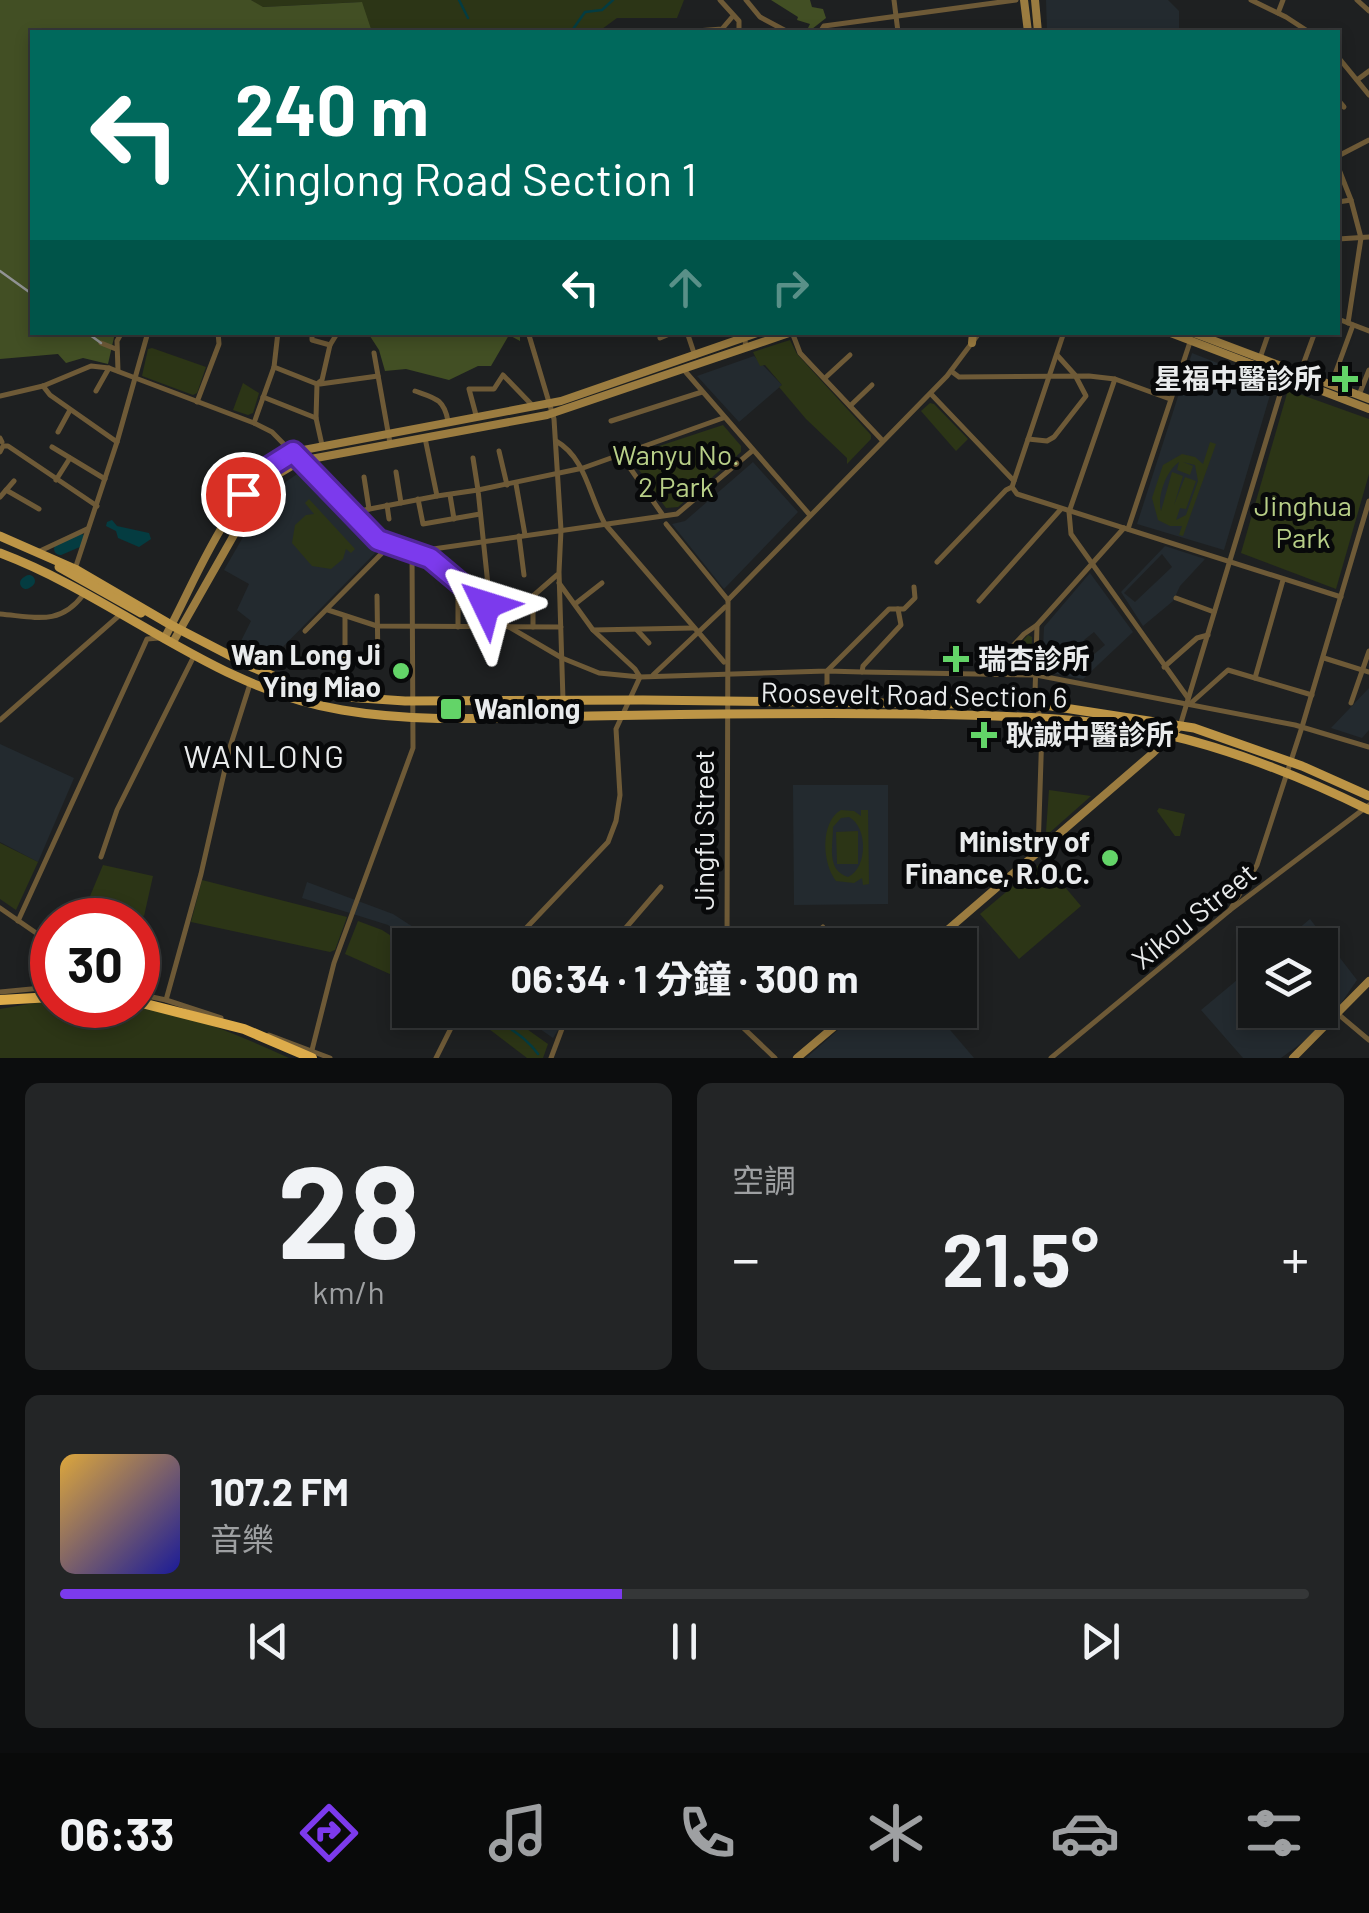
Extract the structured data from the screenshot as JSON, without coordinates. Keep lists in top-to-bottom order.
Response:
{
  "streets": {
    "main road": ["Roosevelt Road Section 6"],
    "street": ["Jingfu Street", "Xikou Street"]
  },
  "crossings": [
    ["Roosevelt Road Section 6", "Jingfu Street"],
    ["Roosevelt Road Section 6", "Xikou Street"]
  ],
  "districts": ["WANLONG"],
  "parks": ["Wanyu No. 2 Park", "Jinghua Park"],
  "places": {
    "health": ["星福中醫診所", "瑞杏診所", "耿誠中醫診所"],
    "other": ["Wan Long Ji Ying Miao", "Ministry of Finance, R.O.C."],
    "transit": ["Wanlong"]
  },
  "page": {
    "turn": ["240 m", "Xinglong Road Section 1"],
    "limit": "30",
    "trip": "06:34 · 1 分鐘 · 300 m",
    "tile": [
      ["28", "km/h"],
      "空調"
    ],
    "heat": ["−", "21.5°", "+"],
    "song": ["107.2 FM", "音樂"],
    "tabs": "06:33"
  }
}
